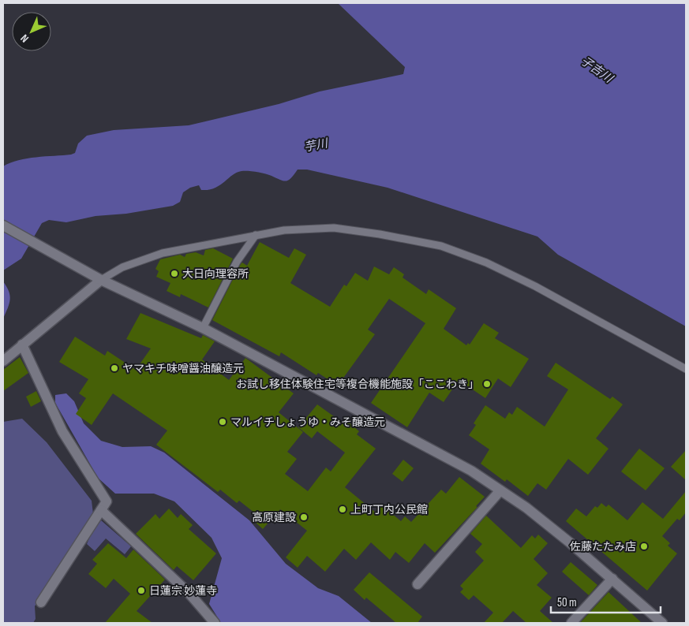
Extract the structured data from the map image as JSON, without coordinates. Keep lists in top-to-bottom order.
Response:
{
  "water": ["子吉川", "芋川"],
  "places": [
    "大日向理容所",
    "ヤマキチ味噌醤油醸造元",
    "お試し移住体験住宅等複合機能施設「ここわき」",
    "マルイチしょうゆ・みそ醸造元",
    "上町丁内公民館",
    "高原建設",
    "佐藤たたみ店",
    "日蓮宗 妙蓮寺"
  ],
  "scale_bar": "50 m",
  "north": "bottom left"
}
